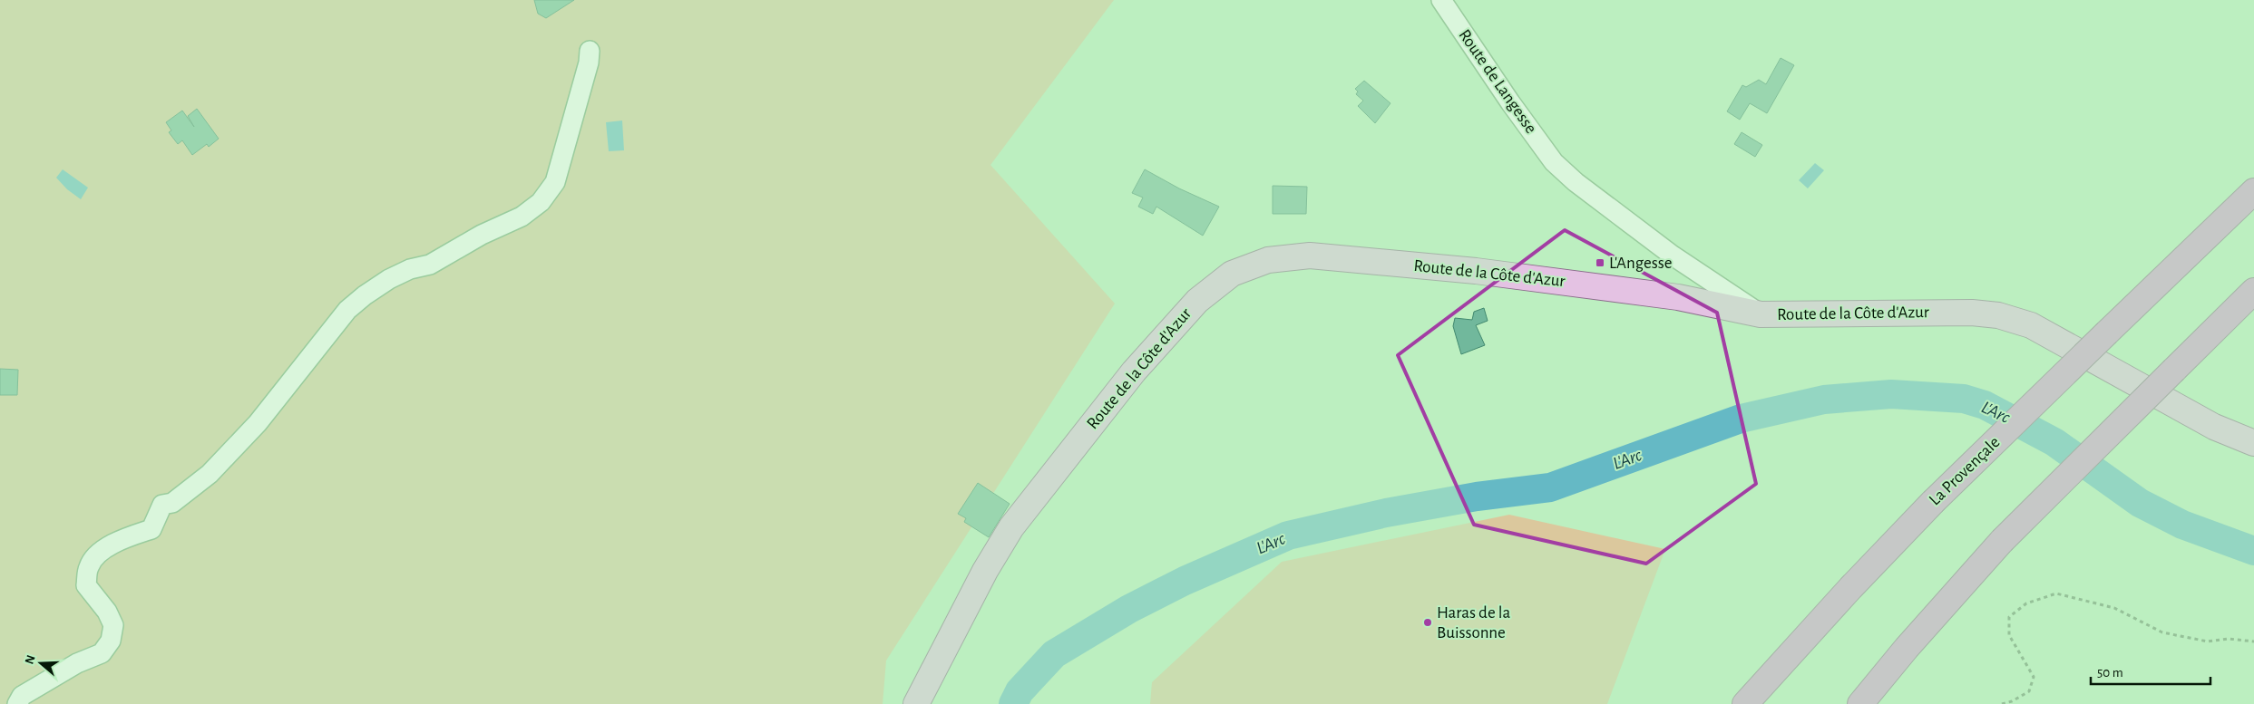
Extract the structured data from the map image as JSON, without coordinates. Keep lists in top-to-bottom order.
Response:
{
  "streets": {
    "highway": ["La Provençale"],
    "main road": ["Route de la Côte d'Azur"],
    "street": ["Route de Langesse"]
  },
  "crossings": [
    ["Route de Langesse", "Route de la Côte d'Azur"]
  ],
  "water": ["L'Arc"],
  "places": {
    "transit": ["L'Angesse"],
    "other": ["Haras de la Buissonne"]
  },
  "scale_bar": "50 m",
  "north": "left"
}
